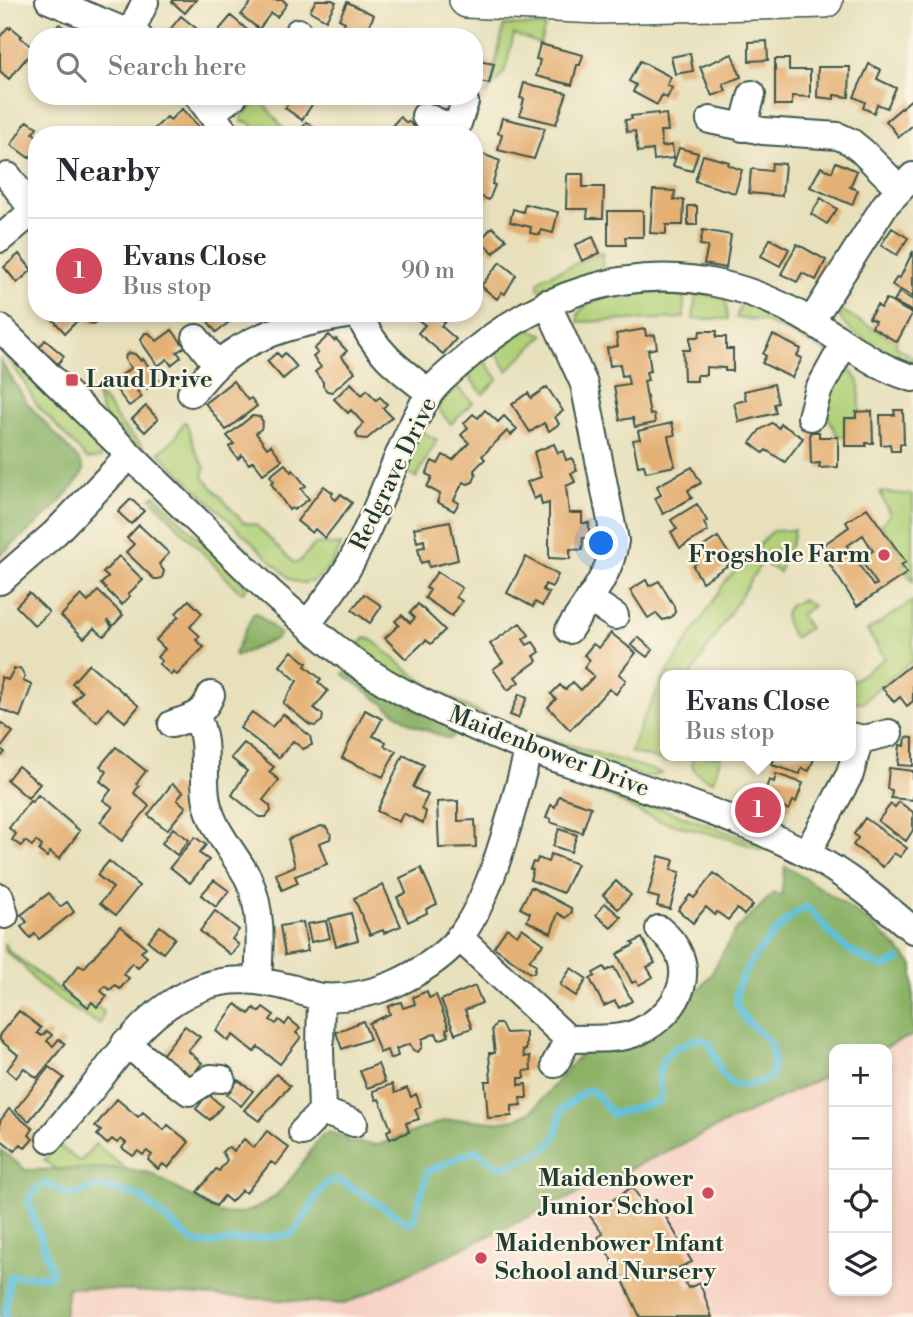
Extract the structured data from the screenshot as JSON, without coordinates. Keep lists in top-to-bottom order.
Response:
{
  "streets": {
    "street": ["Redgrave Drive", "Maidenbower Drive"]
  },
  "crossings": [
    ["Redgrave Drive", "Maidenbower Drive"]
  ],
  "places": {
    "transit": ["Laud Drive"],
    "other": ["Frogshole Farm", "Maidenbower Junior School", "Maidenbower Infant School and Nursery"]
  },
  "page": {
    "search": "Search here",
    "heading": "Nearby",
    "list": [
      {
        "mark": "1",
        "name": "Evans Close",
        "note": "Bus stop",
        "value": "90 m"
      }
    ],
    "popup": ["Evans Close", "Bus stop"],
    "pins": "1",
    "map_buttons": ["+", "−"]
  }
}
